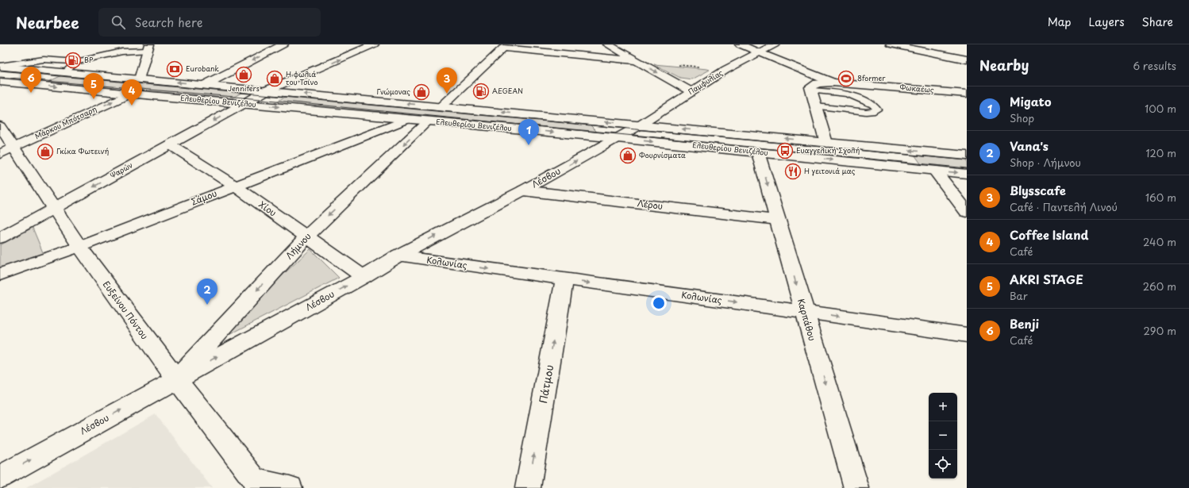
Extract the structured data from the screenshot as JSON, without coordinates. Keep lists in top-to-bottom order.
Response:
{
  "streets": {
    "street": [
      "Παμφυλίας",
      "Φωκαέως",
      "Ελευθερίου Βενιζέλου",
      "Μάρκου Μπότσαρη",
      "Ψαρών",
      "Λέσβου",
      "Σάμου",
      "Λέρου",
      "Χίου",
      "Λήμνου",
      "Κολωνίας",
      "Ευξείνου Πόντου",
      "Καρπάθου",
      "Πάτμου"
    ]
  },
  "crossings": [
    ["Παμφυλίας", "Ελευθερίου Βενιζέλου"],
    ["Παμφυλίας", "Λέσβου"],
    ["Ελευθερίου Βενιζέλου", "Μάρκου Μπότσαρη"],
    ["Ελευθερίου Βενιζέλου", "Ψαρών"],
    ["Ελευθερίου Βενιζέλου", "Λέσβου"],
    ["Ελευθερίου Βενιζέλου", "Σάμου"],
    ["Ελευθερίου Βενιζέλου", "Λήμνου"],
    ["Ελευθερίου Βενιζέλου", "Καρπάθου"],
    ["Μάρκου Μπότσαρη", "Ευξείνου Πόντου"],
    ["Ψαρών", "Χίου"],
    ["Ψαρών", "Ευξείνου Πόντου"],
    ["Λέσβου", "Λέρου"],
    ["Λέσβου", "Χίου"],
    ["Λέσβου", "Λήμνου"],
    ["Λέσβου", "Κολωνίας"],
    ["Λέσβου", "Ευξείνου Πόντου"],
    ["Σάμου", "Χίου"],
    ["Σάμου", "Ευξείνου Πόντου"],
    ["Λέρου", "Καρπάθου"],
    ["Χίου", "Λήμνου"],
    ["Λήμνου", "Ευξείνου Πόντου"],
    ["Κολωνίας", "Καρπάθου"],
    ["Κολωνίας", "Πάτμου"]
  ],
  "one_way": [
    "Μάρκου Μπότσαρη",
    "Λέσβου",
    "Λήμνου",
    "Κολωνίας",
    "Καρπάθου",
    "Πάτμου"
  ],
  "places": {
    "fuel station": ["BP", "AEGEAN"],
    "bank": ["Eurobank"],
    "shop": [
      "Jennifers",
      "Η φωλιά του Τσίνο",
      "Γνώμονας",
      "Γκίκα Φωτεινή",
      "Φουρνίσματα"
    ],
    "sports": ["8former"],
    "bus stop": ["Ευαγγελική Σχολή"],
    "restaurant": ["Η γειτονιά μας"]
  },
  "page": {
    "header": "Nearbee",
    "search": "Search here",
    "nav": ["Map", "Layers", "Share"],
    "heading": ["Nearby", "6 results"],
    "pins": [
      "6",
      "3",
      "5",
      "4",
      "1",
      "2"
    ],
    "list": [
      {
        "mark": "1",
        "name": "Migato",
        "note": "Shop",
        "value": "100 m"
      },
      {
        "mark": "2",
        "name": "Vana's",
        "note": "Shop · Λήμνου",
        "value": "120 m"
      },
      {
        "mark": "3",
        "name": "Blysscafe",
        "note": "Café · Παντελή Λινού",
        "value": "160 m"
      },
      {
        "mark": "4",
        "name": "Coffee Island",
        "note": "Café",
        "value": "240 m"
      },
      {
        "mark": "5",
        "name": "AKRI STAGE",
        "note": "Bar",
        "value": "260 m"
      },
      {
        "mark": "6",
        "name": "Benji",
        "note": "Café",
        "value": "290 m"
      }
    ],
    "map_buttons": ["+", "−"]
  }
}
